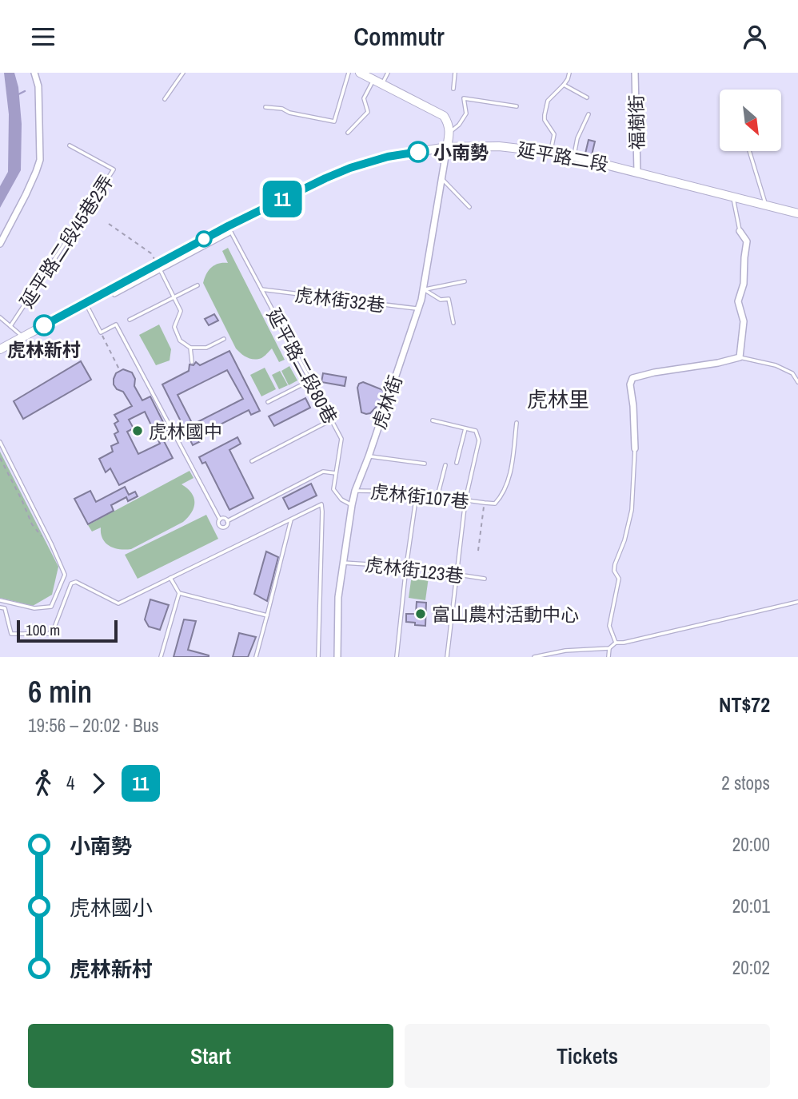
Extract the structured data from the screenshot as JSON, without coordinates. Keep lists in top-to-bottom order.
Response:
{
  "streets": {
    "street": ["福樹街", "延平路二段", "虎林街"],
    "lane": [
      "延平路二段45巷2弄",
      "虎林街32巷",
      "延平路二段80巷",
      "虎林街107巷",
      "虎林街123巷"
    ]
  },
  "crossings": [
    ["福樹街", "延平路二段"],
    ["延平路二段", "延平路二段80巷"],
    ["延平路二段", "虎林街"],
    ["虎林街32巷", "延平路二段80巷"],
    ["虎林街32巷", "虎林街"],
    ["延平路二段80巷", "虎林街"],
    ["虎林街", "虎林街107巷"],
    ["虎林街", "虎林街123巷"]
  ],
  "districts": ["虎林里"],
  "places": [
    "小南勢",
    "虎林新村",
    "虎林國中",
    "富山農村活動中心"
  ],
  "lines": ["bus line 11"],
  "scale_bar": "100 m",
  "north": "bottom right",
  "page": {
    "header": "Commutr",
    "on_map": "11",
    "scale": "100 m",
    "heading": ["6 min", "19:56 – 20:02 · Bus", "NT$72"],
    "legs": ["4", "11", "2 stops"],
    "list": [
      {
        "name": "小南勢",
        "value": "20:00"
      },
      {
        "name": "虎林國小",
        "value": "20:01"
      },
      {
        "name": "虎林新村",
        "value": "20:02"
      }
    ],
    "buttons": ["Start", "Tickets"]
  }
}
